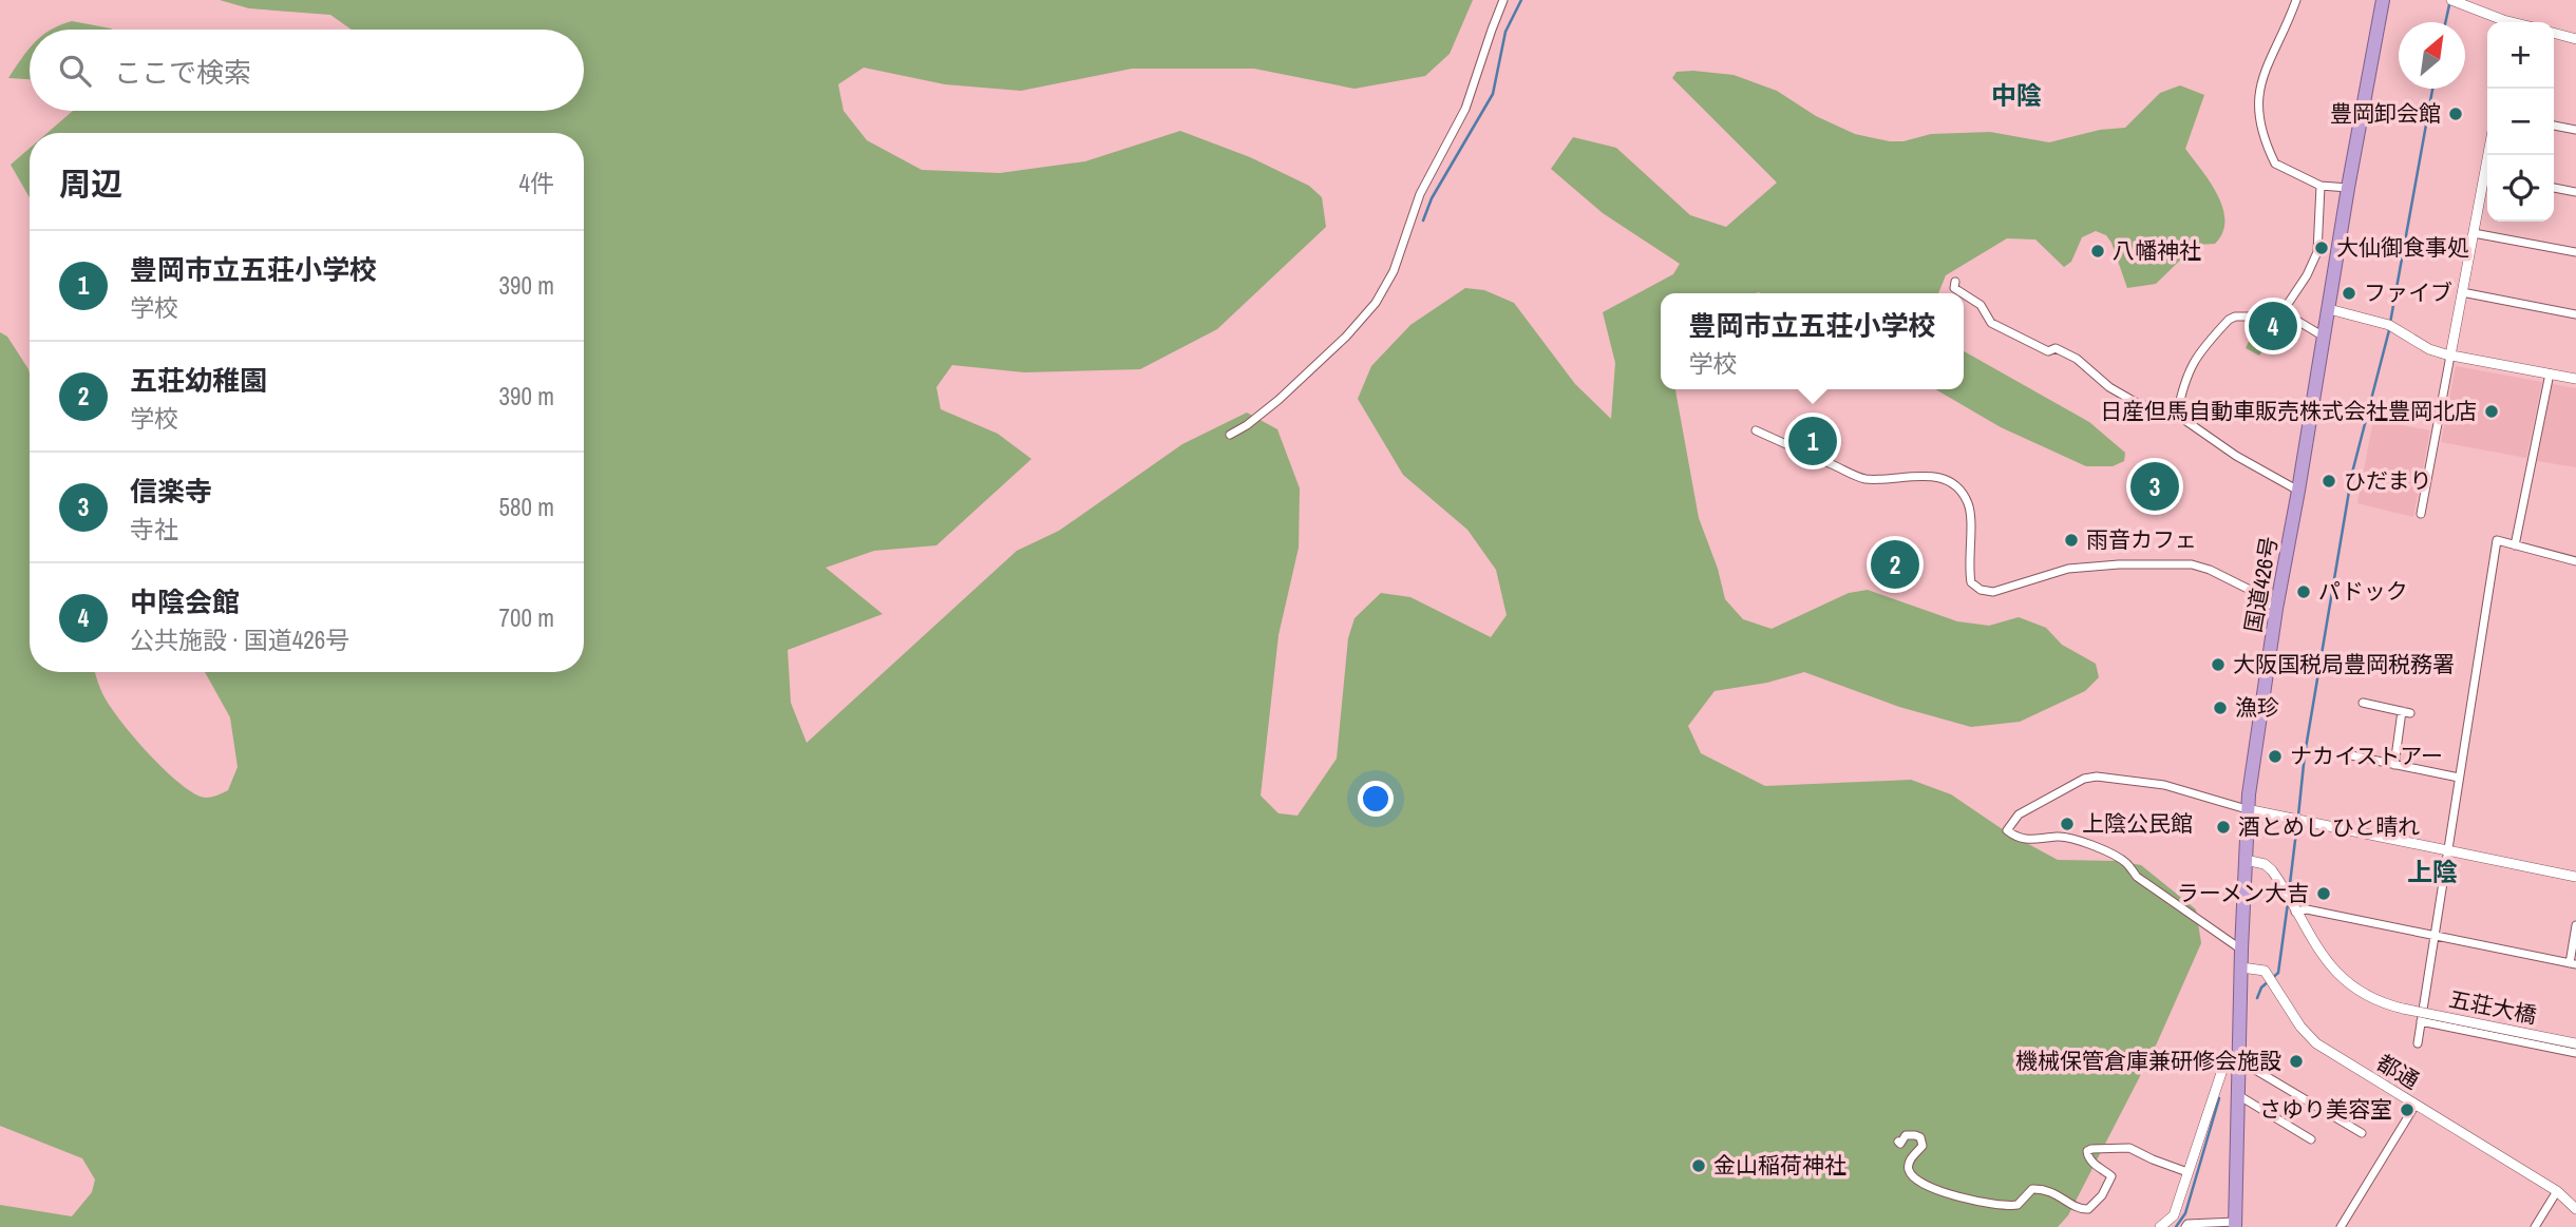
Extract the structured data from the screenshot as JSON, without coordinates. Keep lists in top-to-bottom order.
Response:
{
  "streets": {
    "highway": ["国道426号"],
    "street": ["五荘大橋", "都通"]
  },
  "crossings": [
    ["国道426号", "五荘大橋"],
    ["国道426号", "都通"]
  ],
  "districts": ["中陰", "上陰"],
  "places": [
    "豊岡卸会館",
    "大仙御食事処",
    "八幡神社",
    "ファイブ",
    "日産但馬自動車販売株式会社豊岡北店",
    "ひだまり",
    "雨音カフェ",
    "パドック",
    "大阪国税局豊岡税務署",
    "漁珍",
    "ナカイストアー",
    "上陰公民館",
    "酒とめし ひと晴れ",
    "ラーメン大吉",
    "機械保管倉庫兼研修会施設",
    "さゆり美容室",
    "金山稲荷神社"
  ],
  "north": "top right",
  "page": {
    "map_buttons": ["+", "−"],
    "search": "ここで検索",
    "heading": ["周辺", "4件"],
    "list": [
      {
        "mark": "1",
        "name": "豊岡市立五荘小学校",
        "note": "学校",
        "value": "390 m"
      },
      {
        "mark": "2",
        "name": "五荘幼稚園",
        "note": "学校",
        "value": "390 m"
      },
      {
        "mark": "3",
        "name": "信楽寺",
        "note": "寺社",
        "value": "580 m"
      },
      {
        "mark": "4",
        "name": "中陰会館",
        "note": "公共施設 · 国道426号",
        "value": "700 m"
      }
    ],
    "popup": ["豊岡市立五荘小学校", "学校"],
    "pins": [
      "4",
      "1",
      "3",
      "2"
    ]
  }
}
